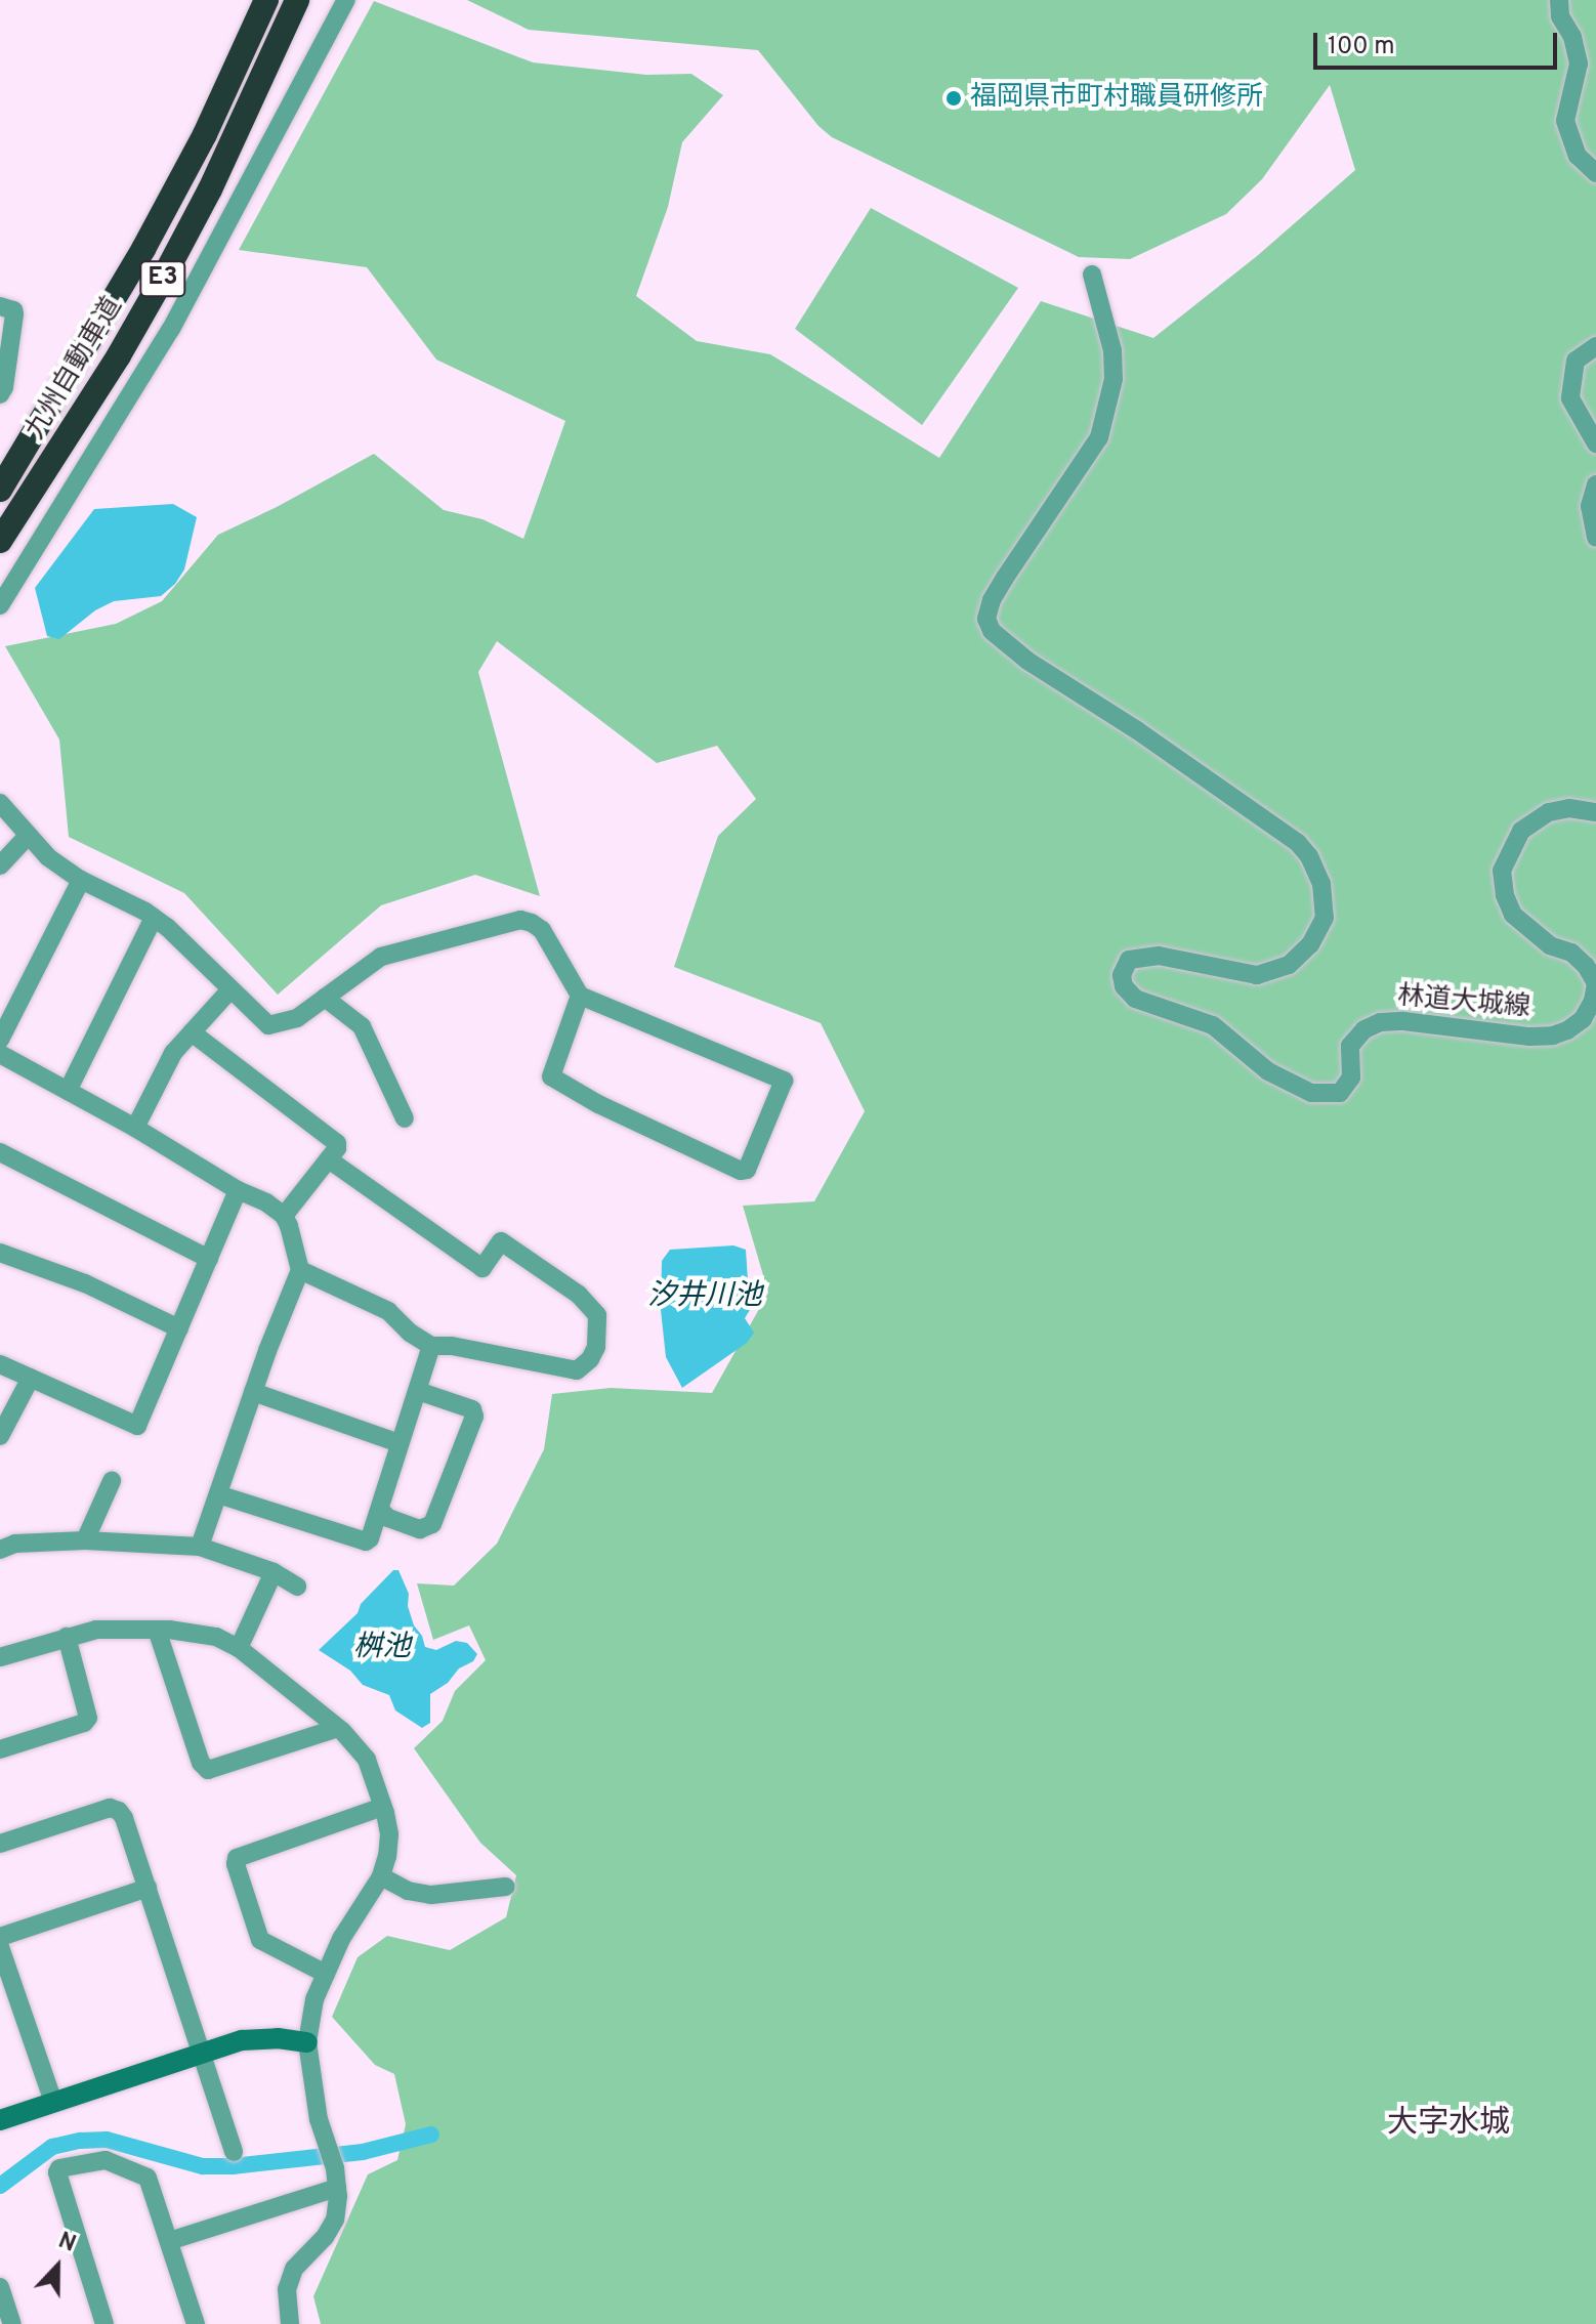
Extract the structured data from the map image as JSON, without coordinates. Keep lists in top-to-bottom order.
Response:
{
  "streets": {
    "highway": ["E3", "九州自動車道"],
    "street": ["林道大城線"]
  },
  "districts": ["大字水城"],
  "water": ["汐井川池", "桝池"],
  "places": ["福岡県市町村職員研修所"],
  "scale_bar": "100 m",
  "north": "top"
}
